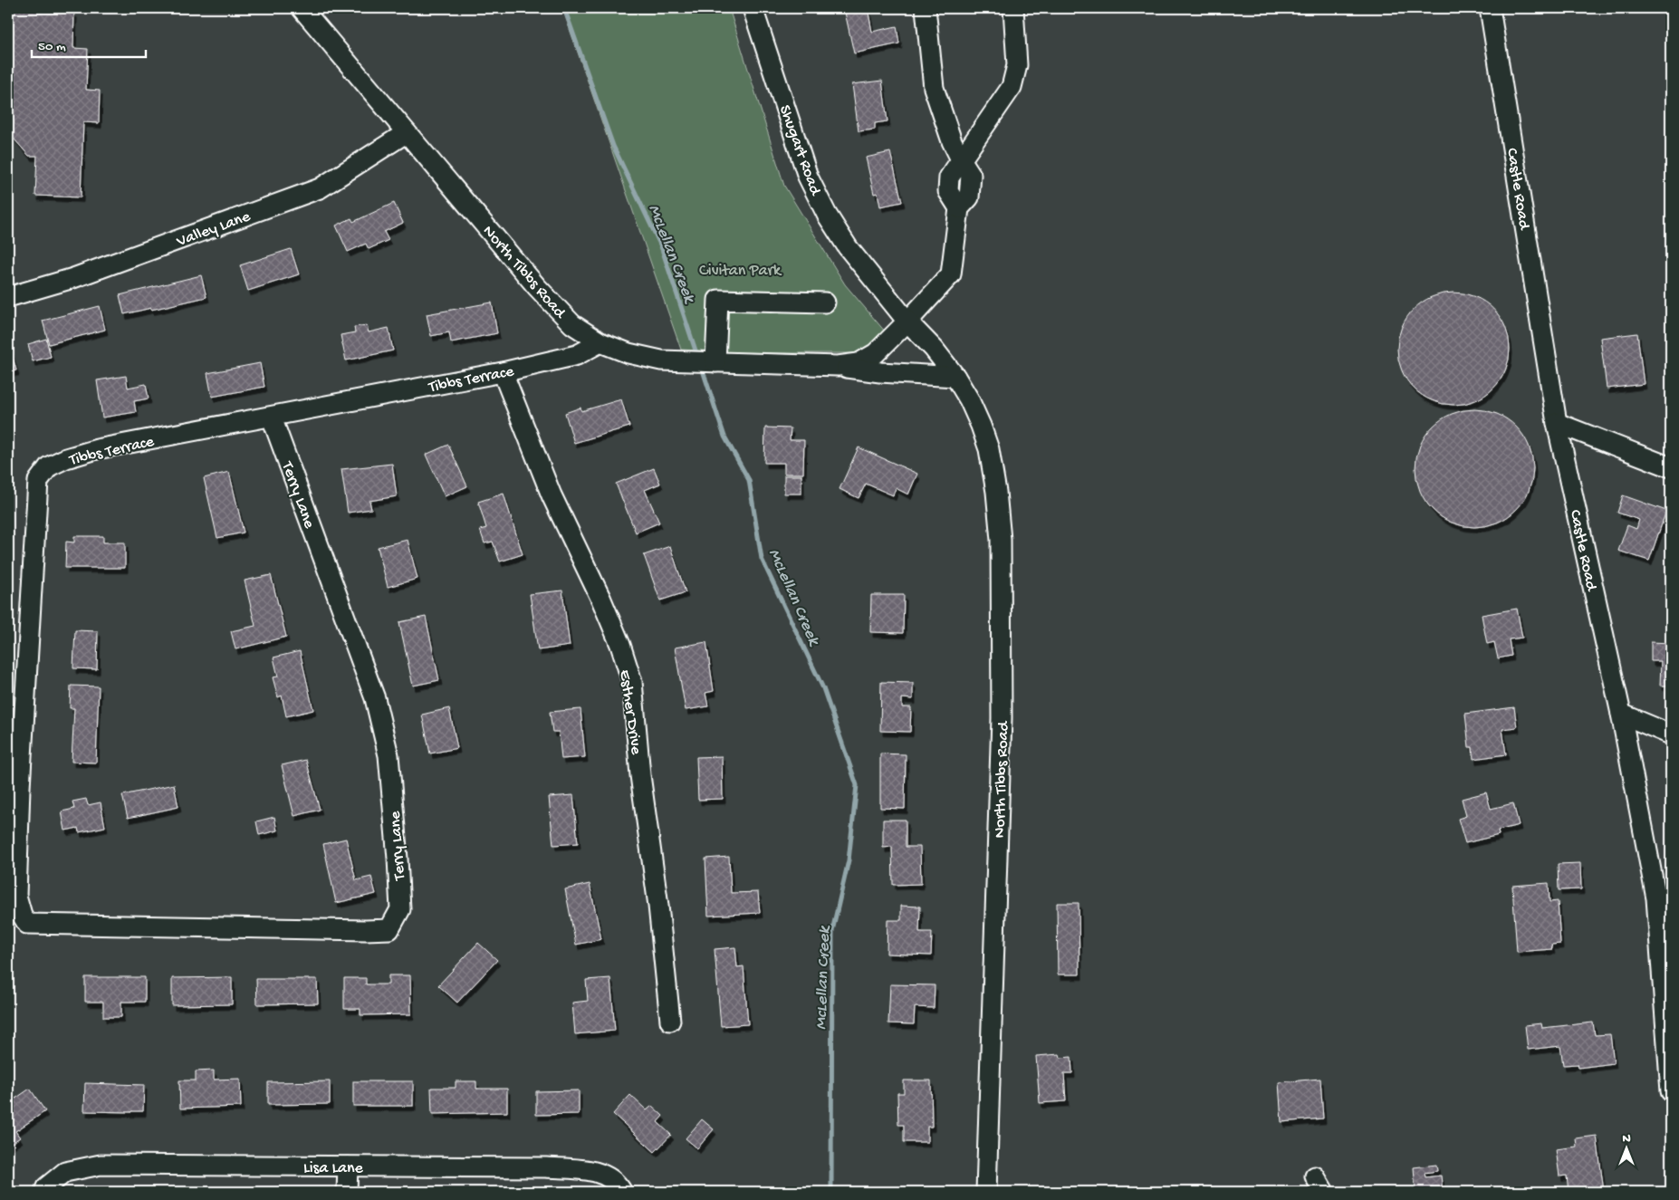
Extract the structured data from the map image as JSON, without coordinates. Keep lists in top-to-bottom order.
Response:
{
  "streets": {
    "street": [
      "Shugart Road",
      "Castle Road",
      "Valley Lane",
      "North Tibbs Road",
      "Tibbs Terrace",
      "Terry Lane",
      "Esther Drive",
      "Lisa Lane"
    ]
  },
  "crossings": [
    ["Shugart Road", "North Tibbs Road"],
    ["Valley Lane", "North Tibbs Road"],
    ["North Tibbs Road", "Tibbs Terrace"],
    ["Tibbs Terrace", "Terry Lane"],
    ["Tibbs Terrace", "Esther Drive"]
  ],
  "water": ["McLellan Creek"],
  "parks": ["Civitan Park"],
  "scale_bar": "50 m",
  "north": "top"
}
